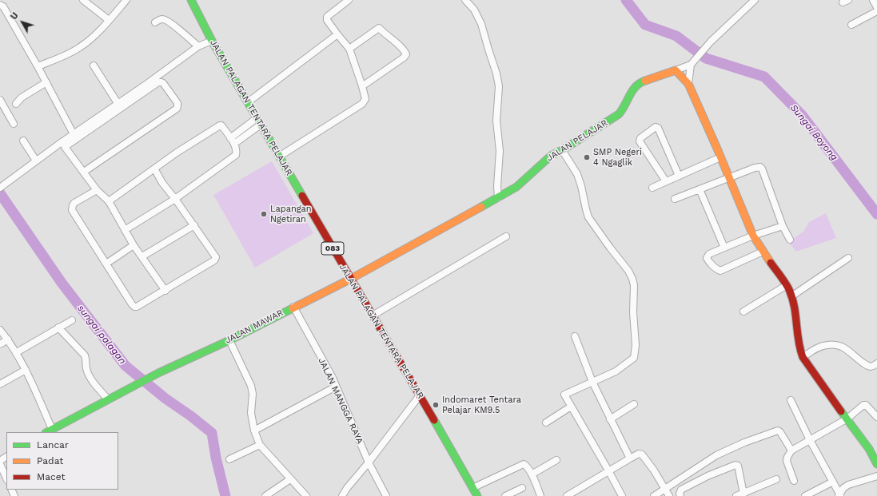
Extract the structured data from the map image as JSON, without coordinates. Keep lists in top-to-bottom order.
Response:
{
  "streets": {
    "street": [
      "JALAN PALAGAN TENTARA PELAJAR",
      "JALAN PELAJAR",
      "083",
      "JALAN MAWAR",
      "JALAN MANGGA RAYA"
    ]
  },
  "crossings": [
    ["JALAN PALAGAN TENTARA PELAJAR", "JALAN PELAJAR"],
    ["JALAN PALAGAN TENTARA PELAJAR", "JALAN MAWAR"],
    ["JALAN PELAJAR", "JALAN MAWAR"],
    ["JALAN MAWAR", "JALAN MANGGA RAYA"]
  ],
  "water": ["Sungai Boyong", "sungai palagan"],
  "places": ["SMP Negeri 4 Ngaglik", "Lapangan Ngetiran", "Indomaret Tentara Pelajar KM9.5"],
  "legend": ["Lancar", "Padat", "Macet"],
  "north": "top left"
}
